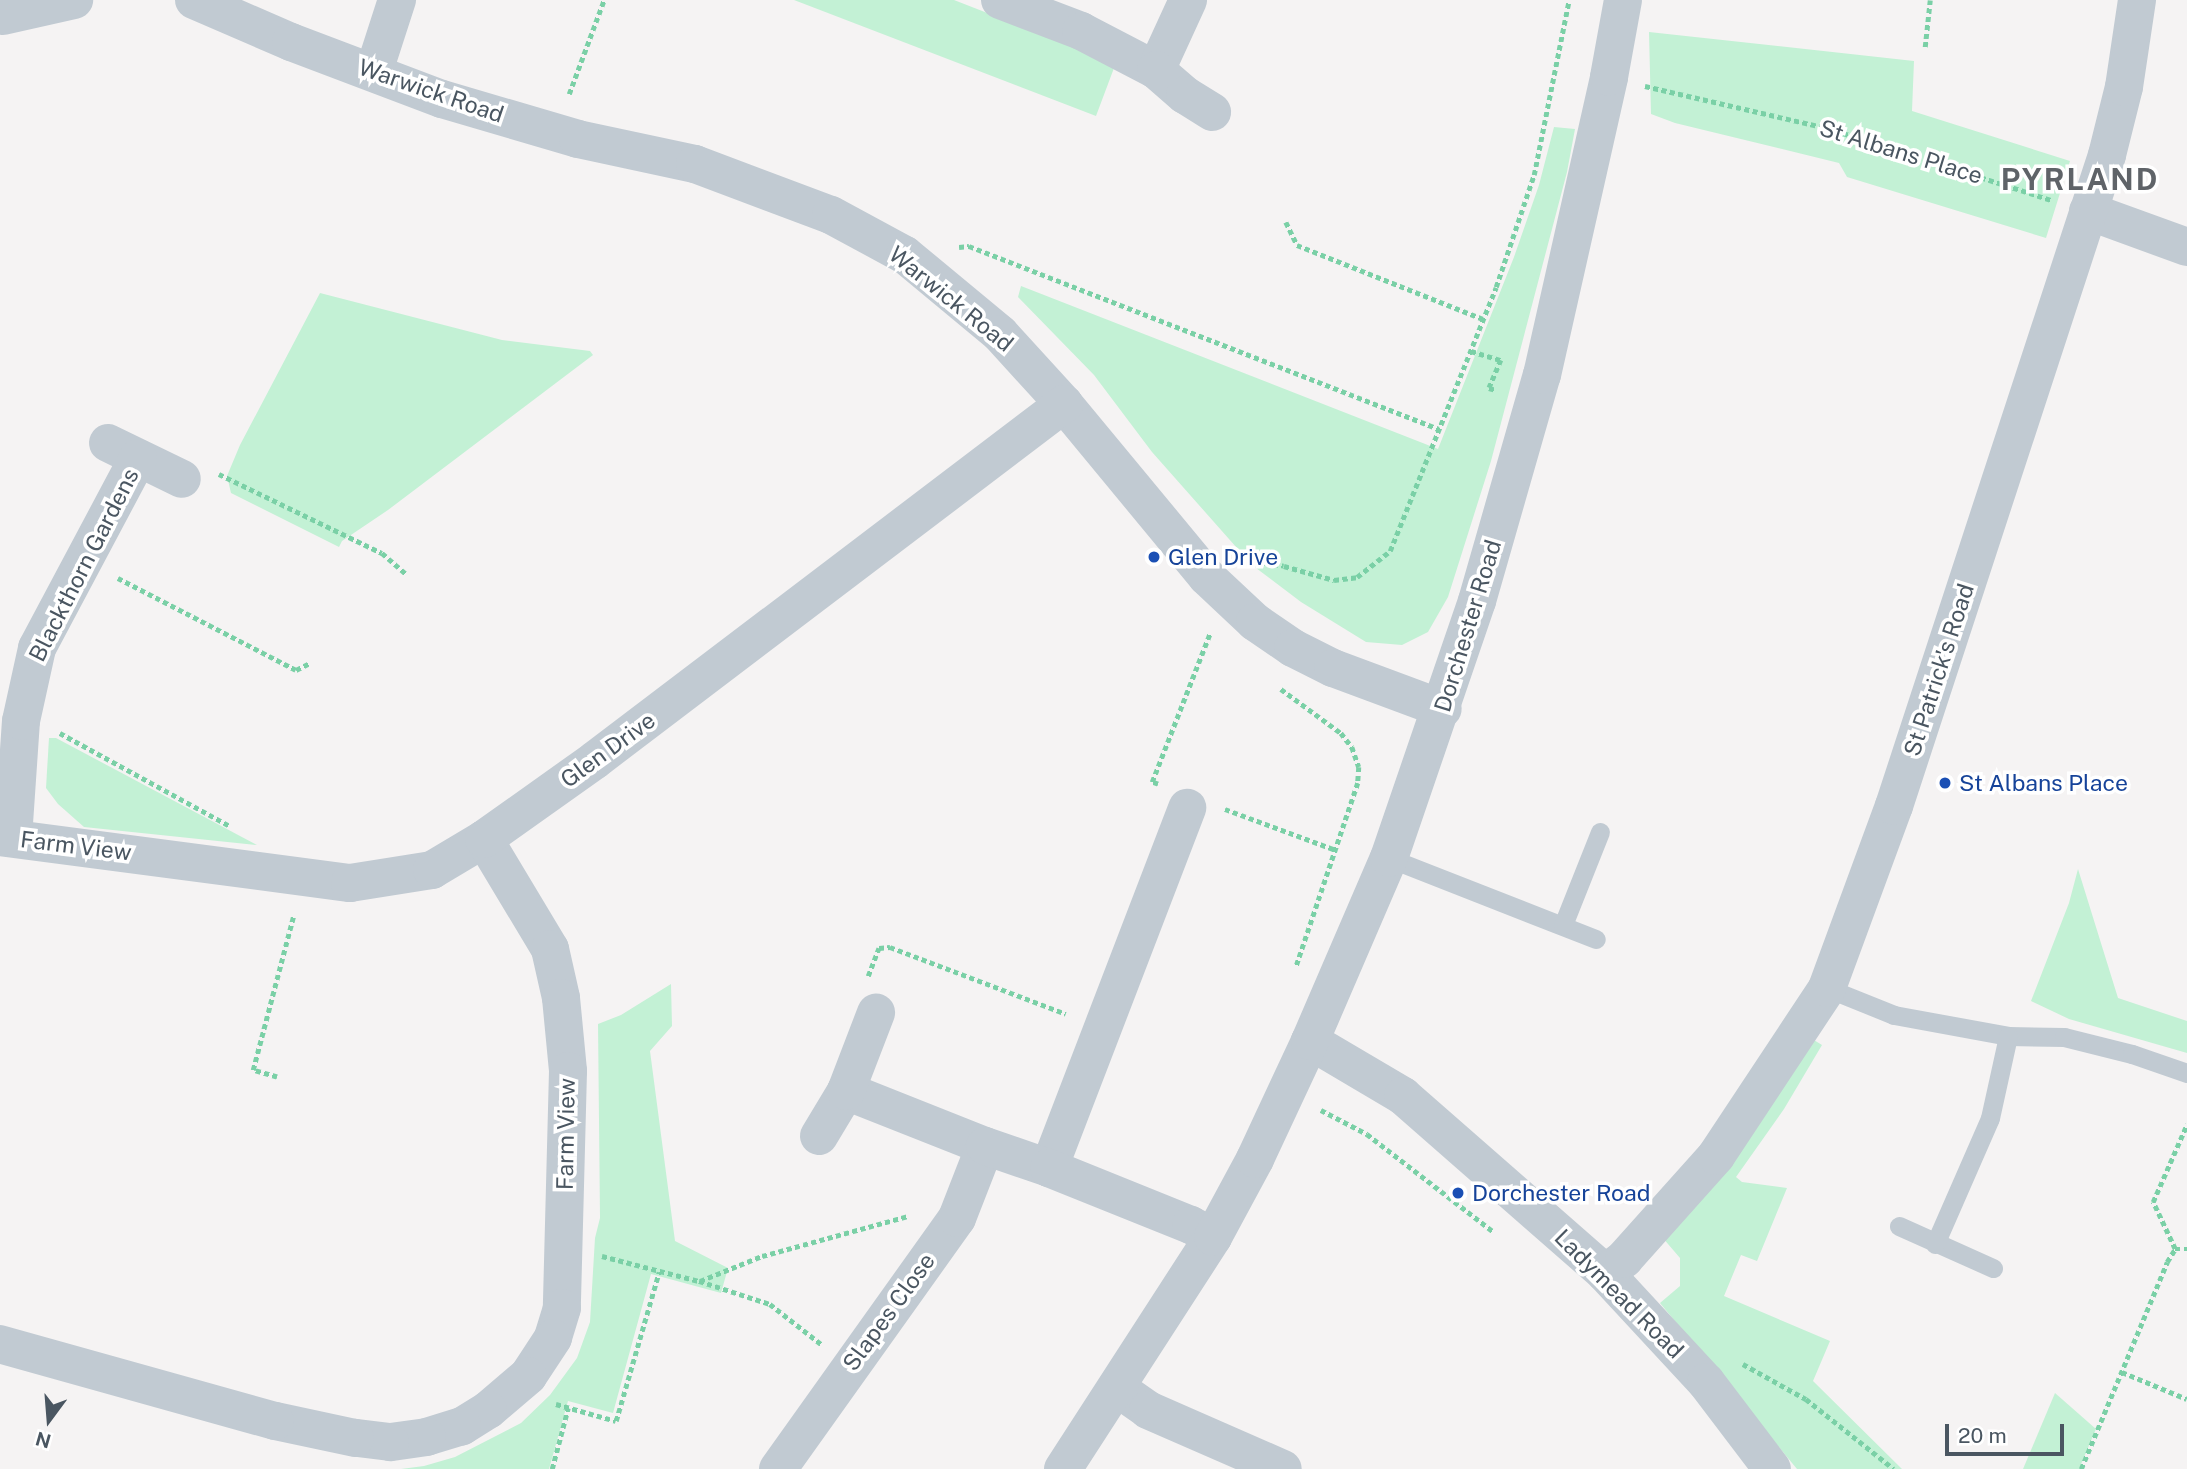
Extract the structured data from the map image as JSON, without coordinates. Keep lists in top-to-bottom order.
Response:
{
  "streets": {
    "street": [
      "Warwick Road",
      "Blackthorn Gardens",
      "Dorchester Road",
      "St Patrick's Road",
      "Glen Drive",
      "Farm View",
      "Ladymead Road",
      "Slapes Close"
    ],
    "path": ["St Albans Place"]
  },
  "crossings": [
    ["Warwick Road", "Dorchester Road"],
    ["Warwick Road", "Glen Drive"],
    ["St Albans Place", "Dorchester Road"],
    ["St Albans Place", "St Patrick's Road"],
    ["Blackthorn Gardens", "Farm View"],
    ["Dorchester Road", "Ladymead Road"],
    ["St Patrick's Road", "Ladymead Road"],
    ["Glen Drive", "Farm View"]
  ],
  "districts": ["PYRLAND"],
  "places": ["Glen Drive", "St Albans Place", "Dorchester Road"],
  "scale_bar": "20 m",
  "north": "bottom"
}
